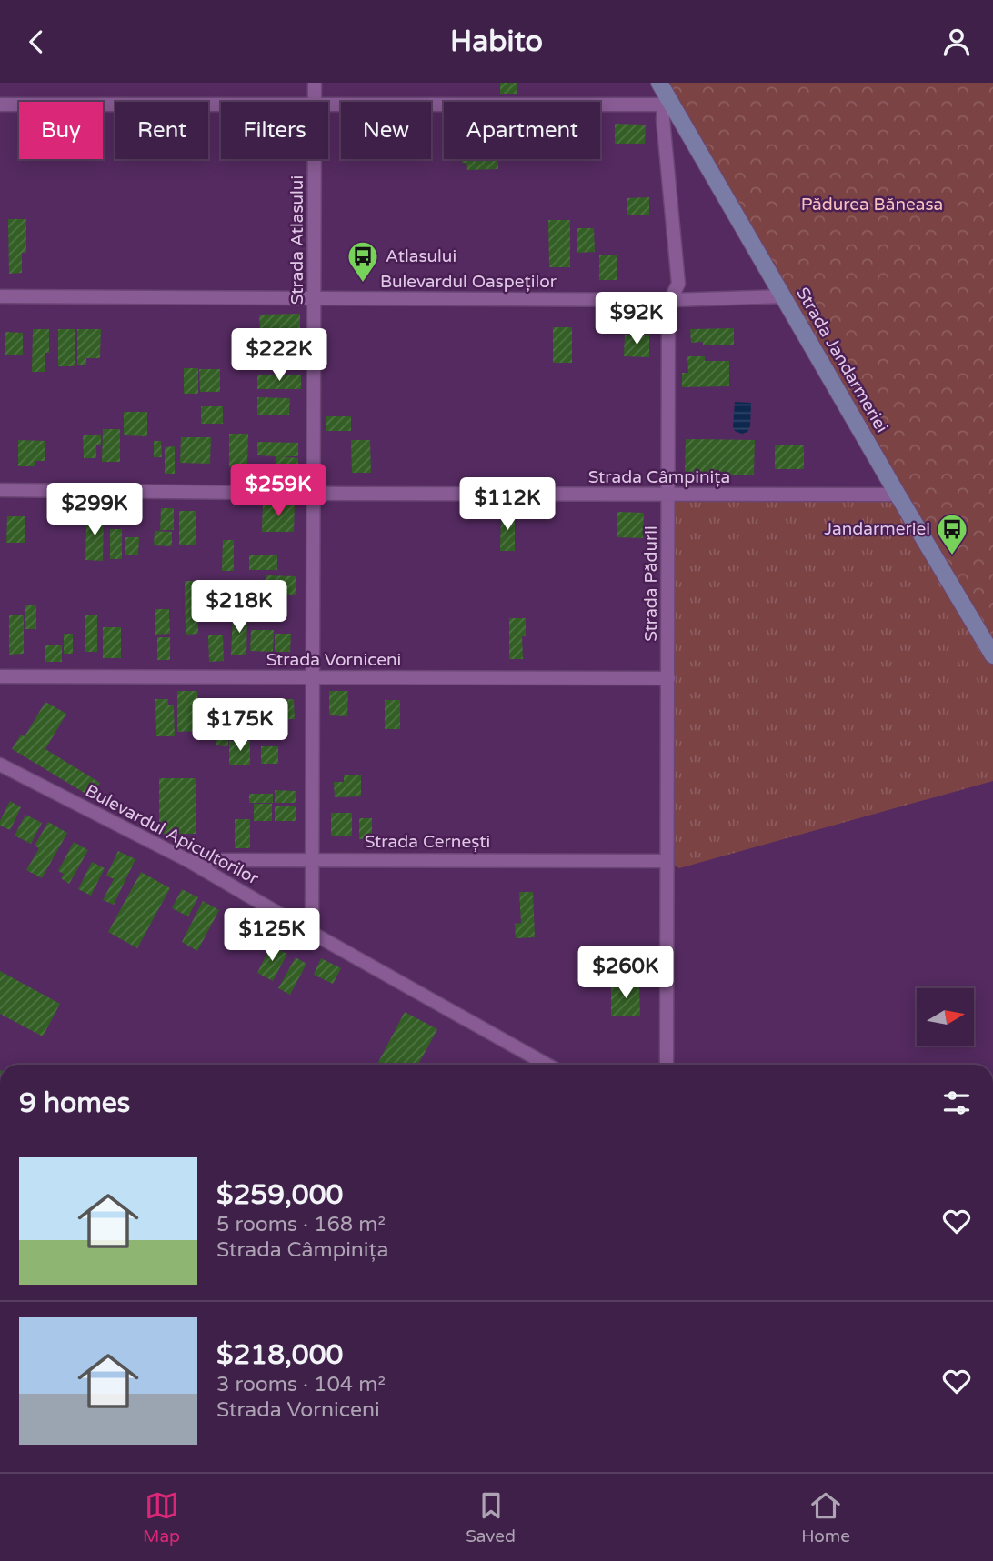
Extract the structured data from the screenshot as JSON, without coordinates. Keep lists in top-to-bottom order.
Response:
{
  "streets": {
    "street": [
      "Strada Atlasului",
      "Bulevardul Oaspeților",
      "Strada Jandarmeriei",
      "Strada Câmpinița",
      "Strada Pădurii",
      "Strada Vorniceni",
      "Bulevardul Apicultorilor",
      "Strada Cernești"
    ]
  },
  "crossings": [
    ["Strada Atlasului", "Bulevardul Oaspeților"],
    ["Strada Atlasului", "Strada Câmpinița"],
    ["Strada Atlasului", "Strada Vorniceni"],
    ["Strada Atlasului", "Bulevardul Apicultorilor"],
    ["Strada Atlasului", "Strada Cernești"],
    ["Bulevardul Oaspeților", "Strada Jandarmeriei"],
    ["Bulevardul Oaspeților", "Strada Pădurii"],
    ["Strada Jandarmeriei", "Strada Câmpinița"],
    ["Strada Jandarmeriei", "Strada Pădurii"],
    ["Strada Câmpinița", "Strada Pădurii"],
    ["Strada Pădurii", "Strada Vorniceni"],
    ["Strada Pădurii", "Strada Cernești"],
    ["Bulevardul Apicultorilor", "Strada Cernești"]
  ],
  "parks": ["Pădurea Băneasa"],
  "places": {
    "bus stop": ["Atlasului", "Jandarmeriei"]
  },
  "north": "right",
  "page": {
    "header": "Habito",
    "chip": [
      "Buy",
      "Rent",
      "Filters",
      "New",
      "Apartment"
    ],
    "price": [
      "$92K",
      "$222K",
      "$259K",
      "$112K",
      "$299K",
      "$218K",
      "$175K",
      "$125K",
      "$260K"
    ],
    "heading": "9 homes",
    "list": [
      {
        "name": "$259,000",
        "note": "5 rooms · 168 m² · Strada Câmpinița"
      },
      {
        "name": "$218,000",
        "note": "3 rooms · 104 m² · Strada Vorniceni"
      }
    ],
    "tabs": ["Map", "Saved", "Home"]
  }
}
